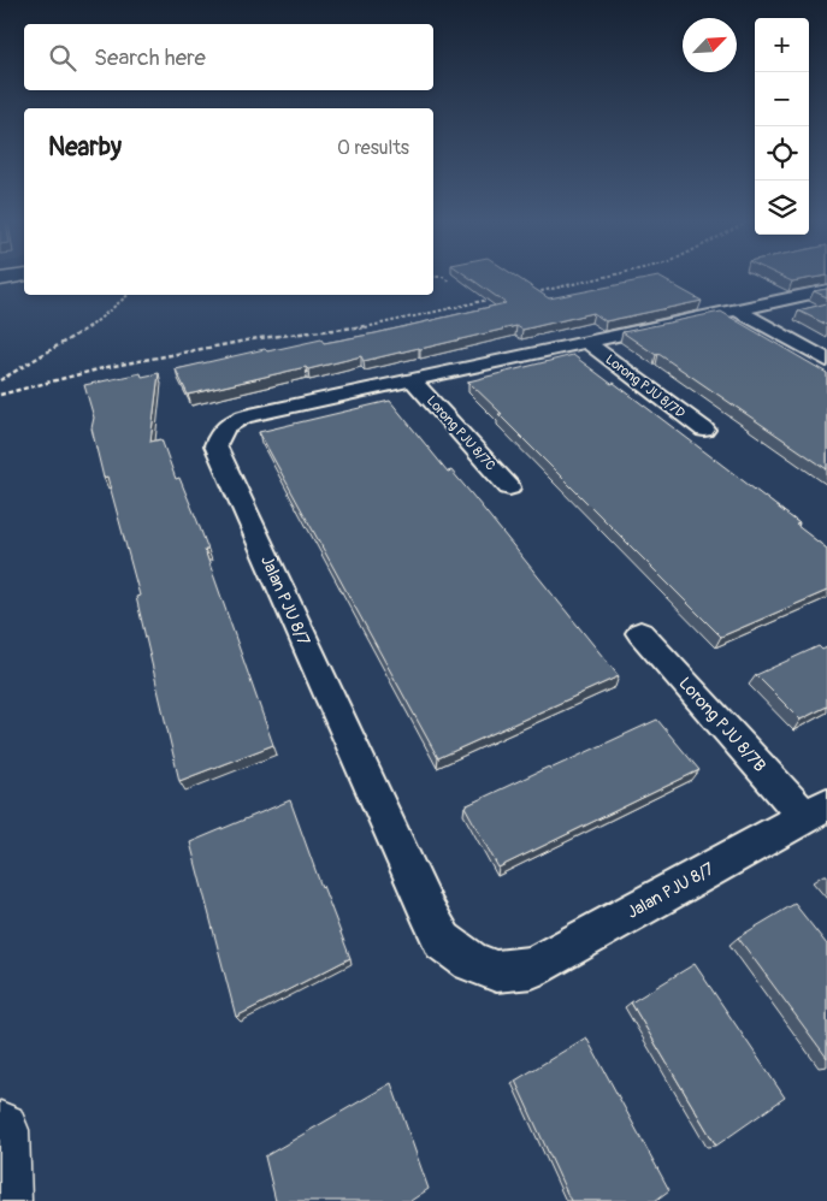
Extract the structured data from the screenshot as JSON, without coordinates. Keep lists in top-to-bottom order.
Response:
{
  "streets": {
    "street": [
      "Lorong PJU 8/7D",
      "Lorong PJU 8/7C",
      "Jalan PJU 8/7",
      "Lorong PJU 8/7B"
    ]
  },
  "crossings": [
    ["Lorong PJU 8/7D", "Jalan PJU 8/7"],
    ["Lorong PJU 8/7C", "Jalan PJU 8/7"],
    ["Jalan PJU 8/7", "Lorong PJU 8/7B"]
  ],
  "north": "top right",
  "page": {
    "map_buttons": ["+", "−"],
    "search": "Search here",
    "heading": ["Nearby", "0 results"]
  }
}
